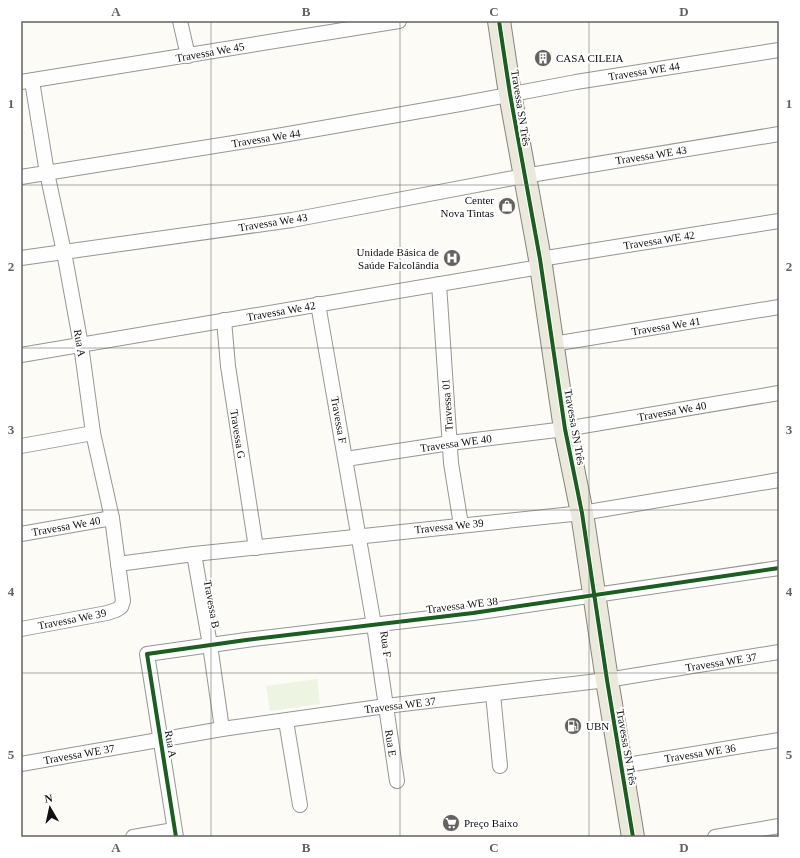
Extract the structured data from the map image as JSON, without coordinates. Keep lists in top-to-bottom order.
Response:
{
  "streets": {
    "main road": ["Travessa SN Três"],
    "street": [
      "Travessa We 45",
      "Travessa WE 44",
      "Travessa We 44",
      "Travessa WE 43",
      "Travessa We 43",
      "Travessa WE 42",
      "Travessa We 42",
      "Travessa We 41",
      "Rua A",
      "Travessa 01",
      "Travessa We 40",
      "Travessa F",
      "Travessa G",
      "Travessa WE 40",
      "Travessa We 39",
      "Travessa B",
      "Travessa WE 38",
      "Rua F",
      "Travessa WE 37",
      "Rua E",
      "Travessa WE 36"
    ]
  },
  "crossings": [
    ["Travessa We 45", "Rua A"],
    ["Travessa WE 44", "Travessa SN Três"],
    ["Travessa WE 44", "Travessa We 44"],
    ["Travessa SN Três", "Travessa We 44"],
    ["Travessa SN Três", "Travessa WE 43"],
    ["Travessa SN Três", "Travessa We 43"],
    ["Travessa SN Três", "Travessa WE 42"],
    ["Travessa SN Três", "Travessa We 42"],
    ["Travessa SN Três", "Travessa We 41"],
    ["Travessa SN Três", "Travessa We 40"],
    ["Travessa SN Três", "Travessa WE 40"],
    ["Travessa SN Três", "Travessa We 39"],
    ["Travessa SN Três", "Travessa WE 38"],
    ["Travessa SN Três", "Travessa WE 37"],
    ["Travessa SN Três", "Travessa WE 36"],
    ["Travessa We 44", "Rua A"],
    ["Travessa WE 43", "Travessa We 43"],
    ["Travessa We 43", "Rua A"],
    ["Travessa WE 42", "Travessa We 42"],
    ["Travessa We 42", "Rua A"],
    ["Travessa We 42", "Travessa 01"],
    ["Travessa We 42", "Travessa F"],
    ["Travessa We 42", "Travessa G"],
    ["Rua A", "Travessa We 40"],
    ["Rua A", "Travessa We 39"],
    ["Rua A", "Travessa WE 38"],
    ["Rua A", "Travessa WE 37"],
    ["Travessa 01", "Travessa WE 40"],
    ["Travessa 01", "Travessa We 39"],
    ["Travessa We 40", "Travessa WE 40"],
    ["Travessa F", "Travessa WE 40"],
    ["Travessa F", "Travessa We 39"],
    ["Travessa F", "Rua F"],
    ["Travessa G", "Travessa We 39"],
    ["Travessa We 39", "Travessa B"],
    ["Travessa We 39", "Rua F"],
    ["Travessa B", "Travessa WE 38"],
    ["Travessa B", "Travessa WE 37"],
    ["Travessa WE 38", "Rua F"],
    ["Rua F", "Travessa WE 37"],
    ["Rua F", "Rua E"],
    ["Travessa WE 37", "Rua E"]
  ],
  "places": {
    "building": ["CASA CILEIA"],
    "shop": ["Center Nova Tintas"],
    "hospital": ["Unidade Básica de Saúde Falcolândia"],
    "fuel station": ["UBN"],
    "supermarket": ["Preço Baixo"]
  },
  "north": "top",
  "grid": {
    "columns": [
      "A",
      "B",
      "C",
      "D"
    ],
    "rows": [
      "1",
      "2",
      "3",
      "4",
      "5"
    ]
  }
}
